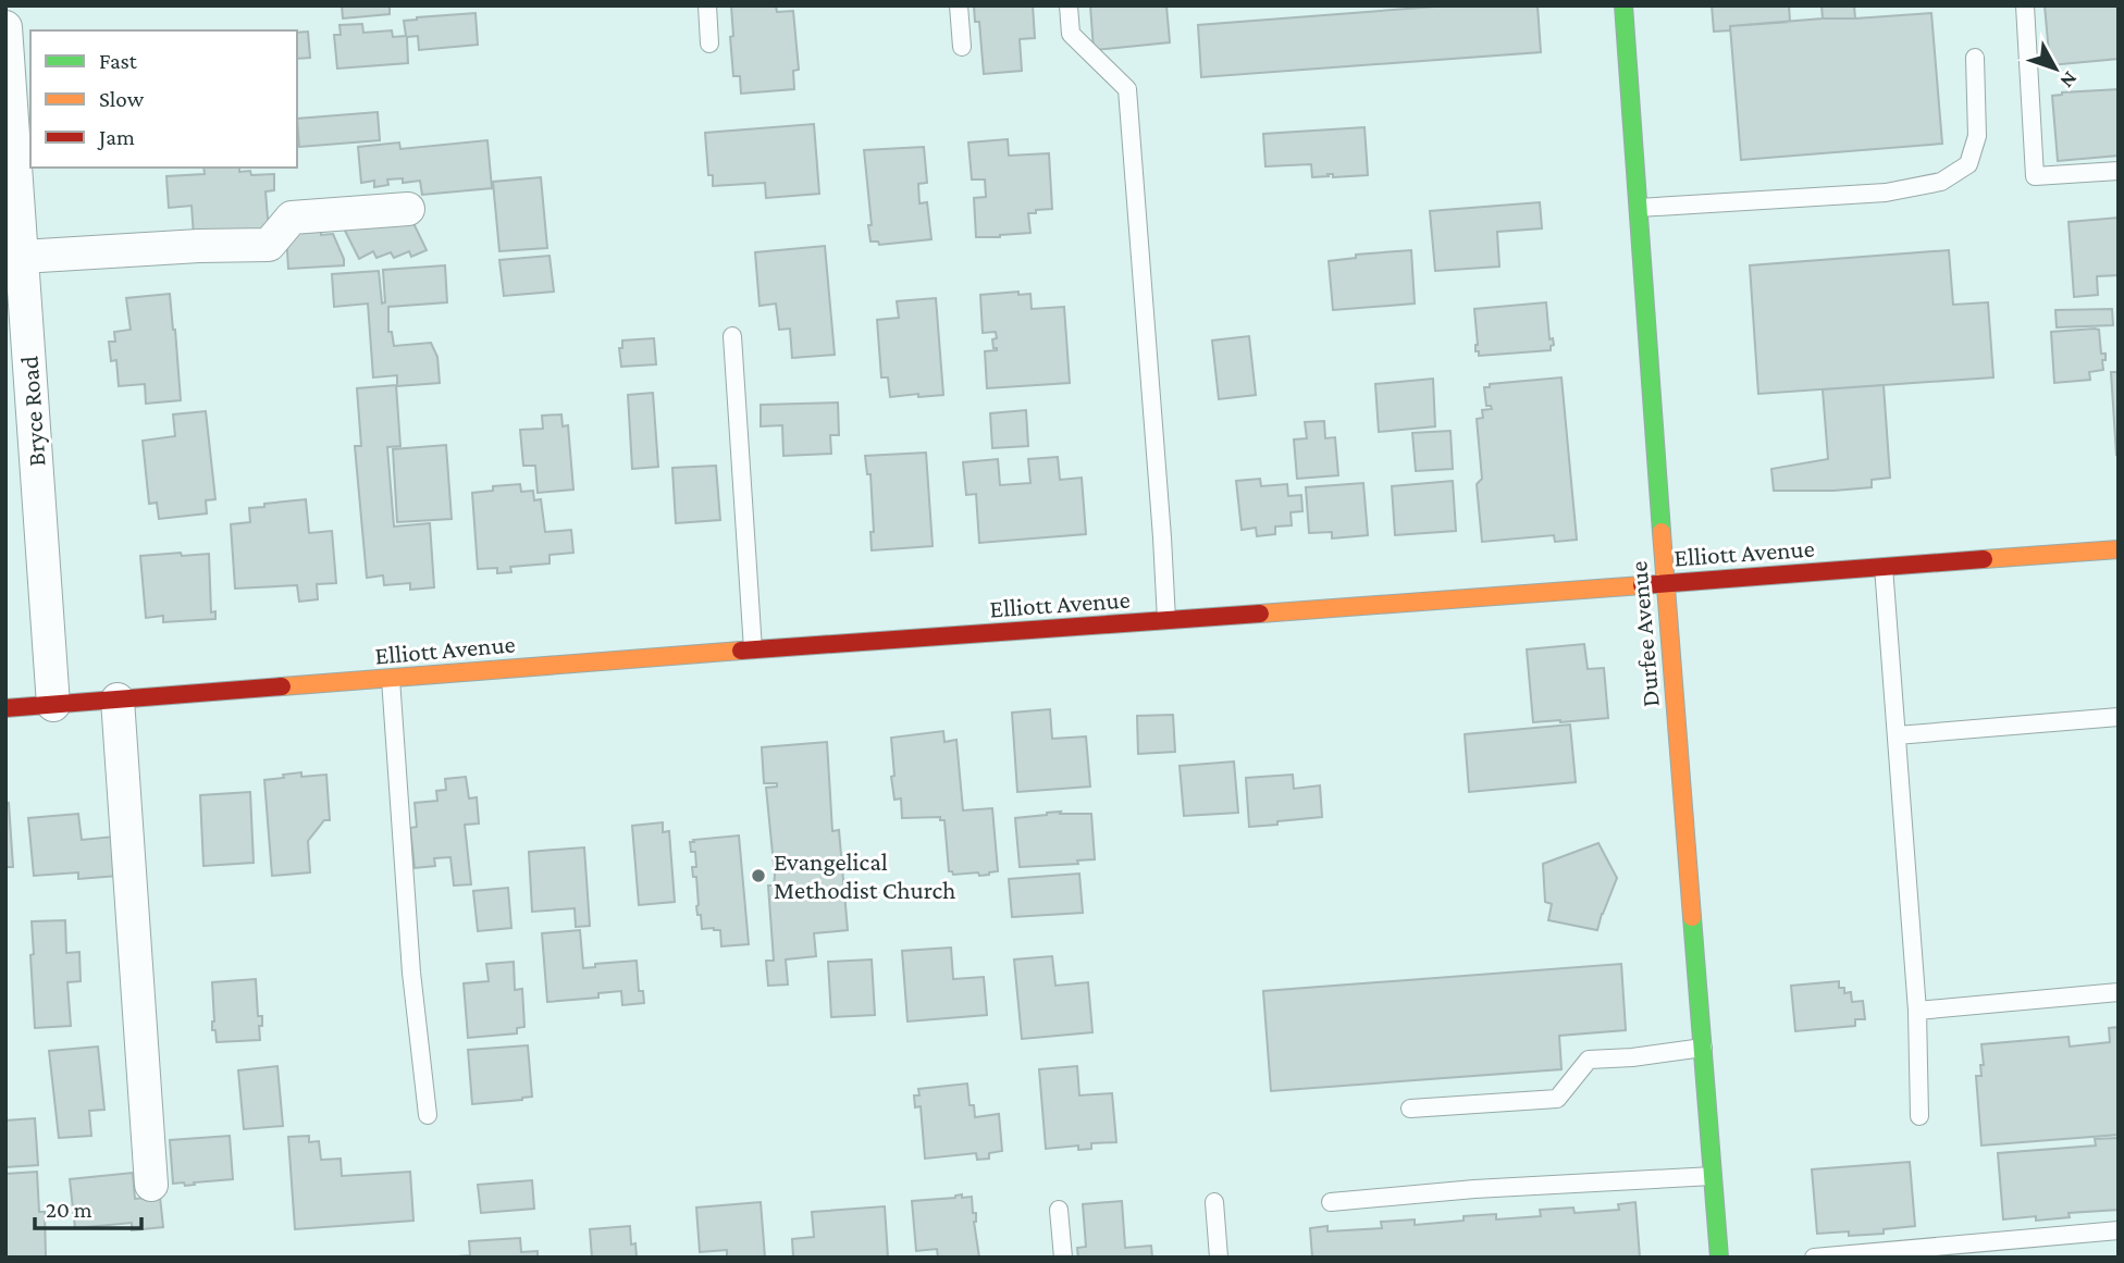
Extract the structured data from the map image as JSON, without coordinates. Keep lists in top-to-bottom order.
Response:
{
  "streets": {
    "street": ["Bryce Road", "Elliott Avenue", "Durfee Avenue"]
  },
  "crossings": [
    ["Bryce Road", "Elliott Avenue"],
    ["Elliott Avenue", "Durfee Avenue"]
  ],
  "places": ["Evangelical Methodist Church"],
  "legend": ["Fast", "Slow", "Jam"],
  "scale_bar": "20 m",
  "north": "bottom right"
}
